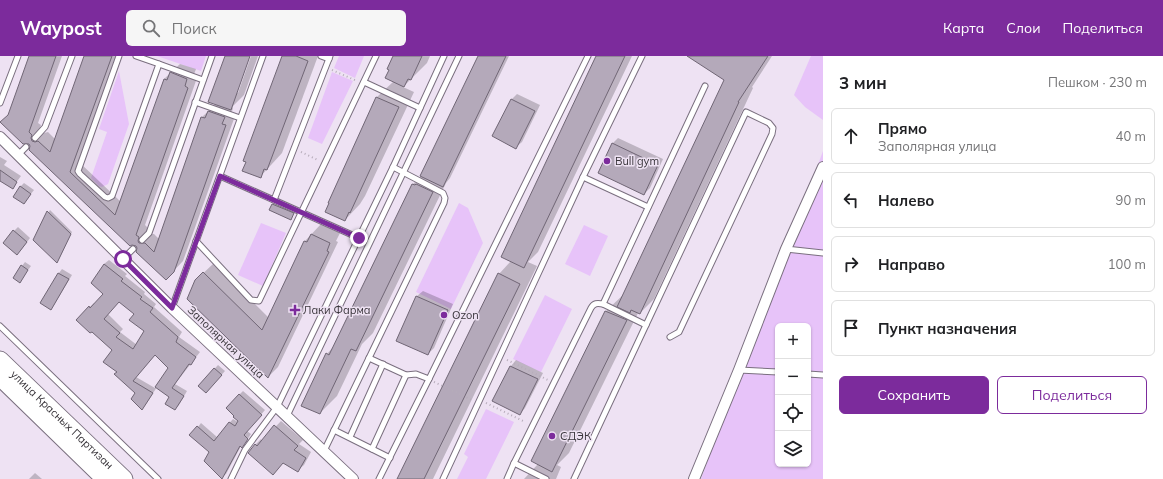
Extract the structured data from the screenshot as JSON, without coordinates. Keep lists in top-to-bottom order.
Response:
{
  "streets": {
    "main road": ["улица Красных Партизан"],
    "street": ["Заполярная улица"]
  },
  "places": {
    "other": ["Bull gym", "Ozon", "СДЭК"],
    "health": ["Лаки Фарма"]
  },
  "page": {
    "header": "Waypost",
    "search": "Поиск",
    "nav": ["Карта", "Слои", "Поделиться"],
    "heading": ["3 мин", "Пешком · 230 m"],
    "list": [
      ["Прямо", "Заполярная улица", "40 m"],
      ["Налево", "90 m"],
      ["Направо", "100 m"],
      "Пункт назначения"
    ],
    "map_buttons": ["+", "−"],
    "buttons": ["Сохранить", "Поделиться"]
  }
}
